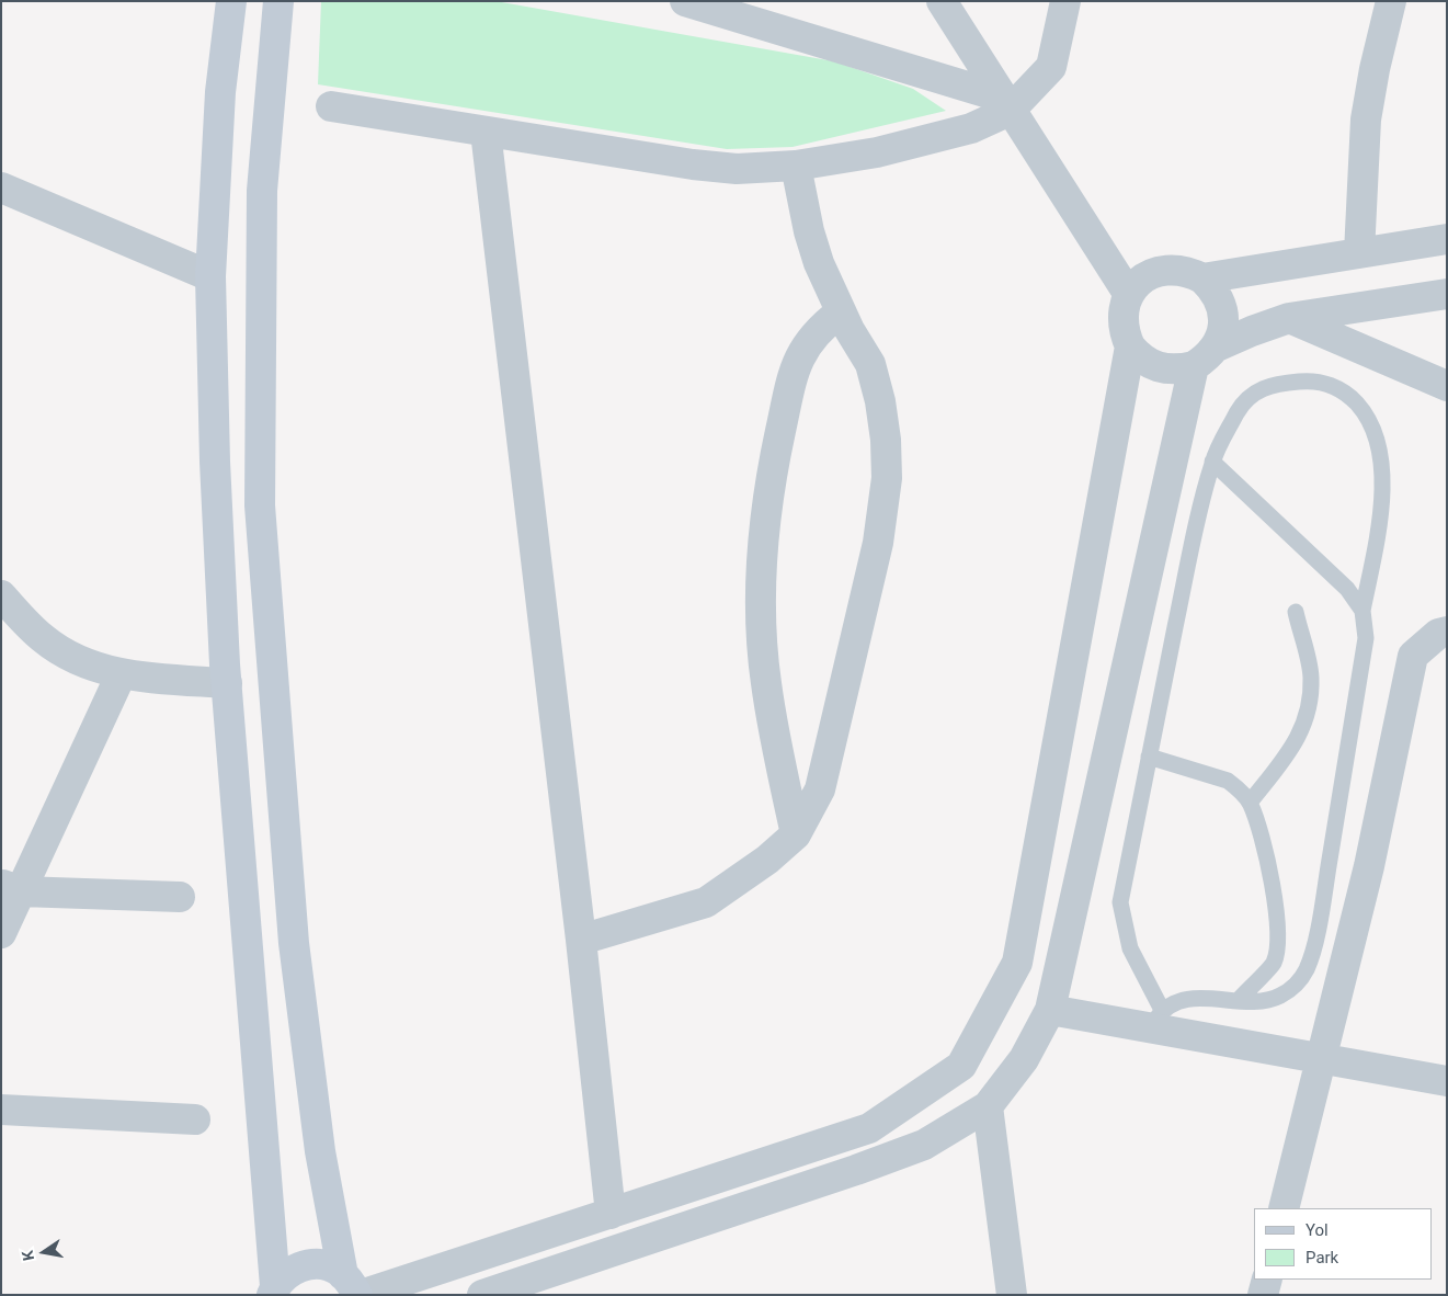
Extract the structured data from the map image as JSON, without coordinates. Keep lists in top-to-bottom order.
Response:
{
  "legend": ["Yol", "Park"],
  "north": "left"
}
